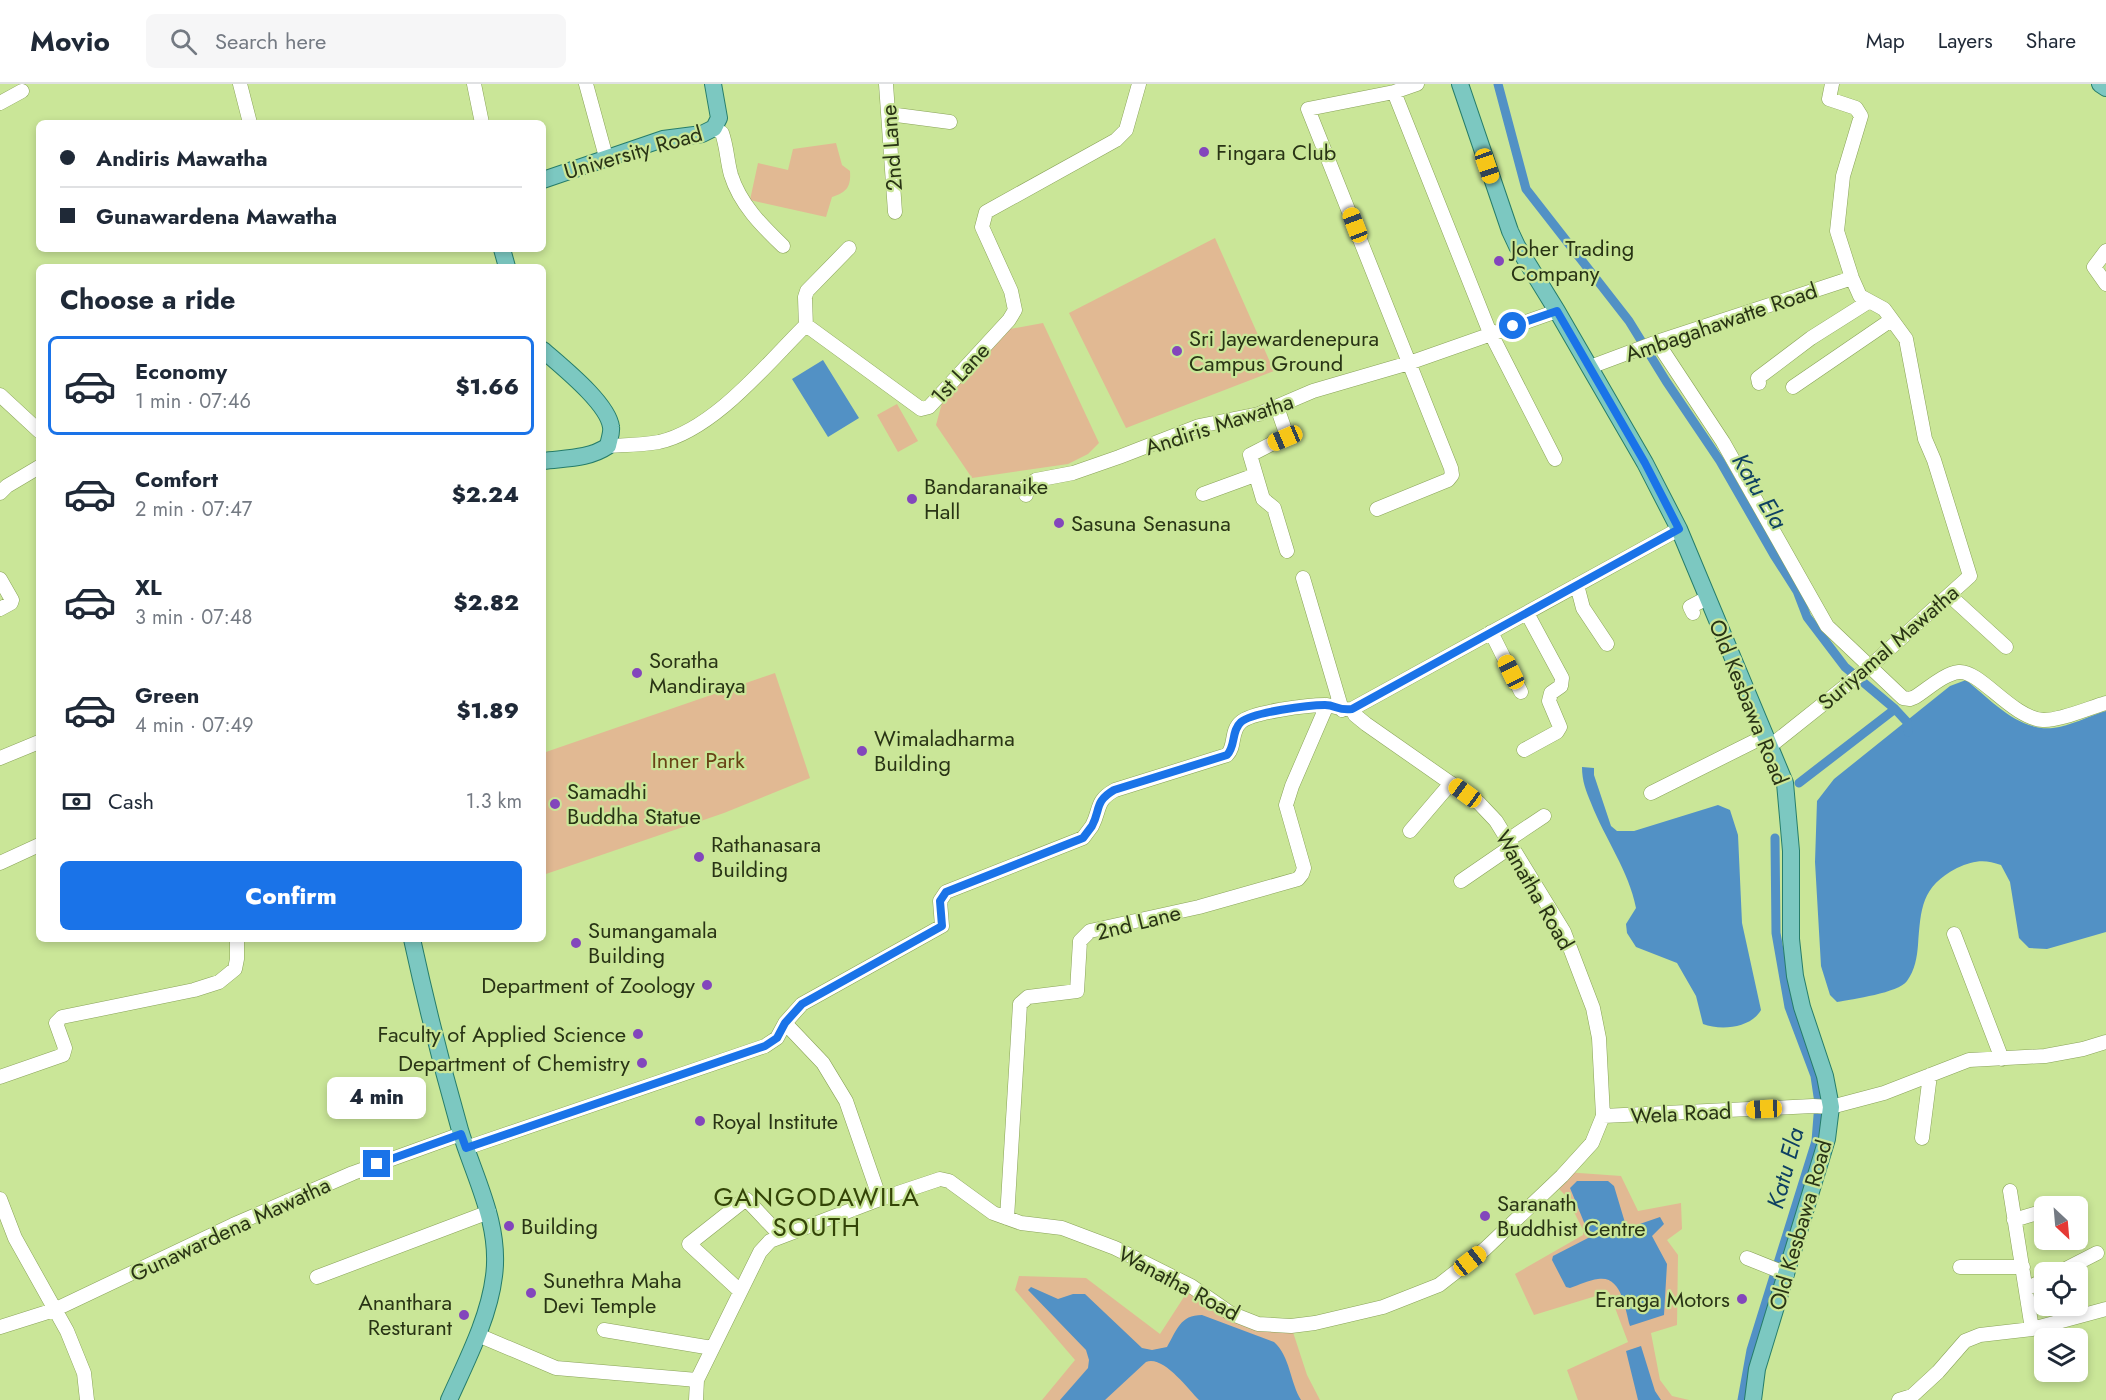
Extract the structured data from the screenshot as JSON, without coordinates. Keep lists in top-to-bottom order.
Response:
{
  "streets": {
    "main road": ["University Road", "Old Kesbawa Road"],
    "street": [
      "2nd Lane",
      "Ambagahawatte Road",
      "1st Lane",
      "Andiris Mawatha",
      "Suriyamal Mawatha",
      "Wanatha Road",
      "Wela Road",
      "Gunawardena Mawatha"
    ]
  },
  "crossings": [
    ["2nd Lane", "Wanatha Road"],
    ["2nd Lane", "Gunawardena Mawatha"],
    ["Ambagahawatte Road", "Suriyamal Mawatha"],
    ["Ambagahawatte Road", "Old Kesbawa Road"],
    ["Andiris Mawatha", "Old Kesbawa Road"],
    ["Suriyamal Mawatha", "Old Kesbawa Road"],
    ["Old Kesbawa Road", "Wela Road"],
    ["Wanatha Road", "Wela Road"]
  ],
  "districts": ["GANGODAWILA SOUTH"],
  "water": ["Katu Ela"],
  "parks": ["Inner Park"],
  "places": [
    "Fingara Club",
    "Joher Trading Company",
    "Sri Jayewardenepura Campus Ground",
    "Bandaranaike Hall",
    "Sasuna Senasuna",
    "Soratha Mandiraya",
    "Wimaladharma Building",
    "Samadhi Buddha Statue",
    "Rathanasara Building",
    "Sumangamala Building",
    "Department of Zoology",
    "Faculty of Applied Science",
    "Department of Chemistry",
    "Royal Institute",
    "Saranath Buddhist Centre",
    "Building",
    "Sunethra Maha Devi Temple",
    "Eranga Motors",
    "Ananthara Resturant"
  ],
  "north": "bottom right",
  "page": {
    "header": "Movio",
    "search": "Search here",
    "nav": ["Map", "Layers", "Share"],
    "banner": ["Andiris Mawatha", "Gunawardena Mawatha"],
    "heading": "Choose a ride",
    "list": [
      {
        "name": "Economy",
        "note": "1 min · 07:46",
        "value": "$1.66"
      },
      {
        "name": "Comfort",
        "note": "2 min · 07:47",
        "value": "$2.24"
      },
      {
        "name": "XL",
        "note": "3 min · 07:48",
        "value": "$2.82"
      },
      {
        "name": "Green",
        "note": "4 min · 07:49",
        "value": "$1.89"
      }
    ],
    "pay": ["Cash", "1.3 km"],
    "buttons": "Confirm",
    "bubble": "4 min"
  }
}
